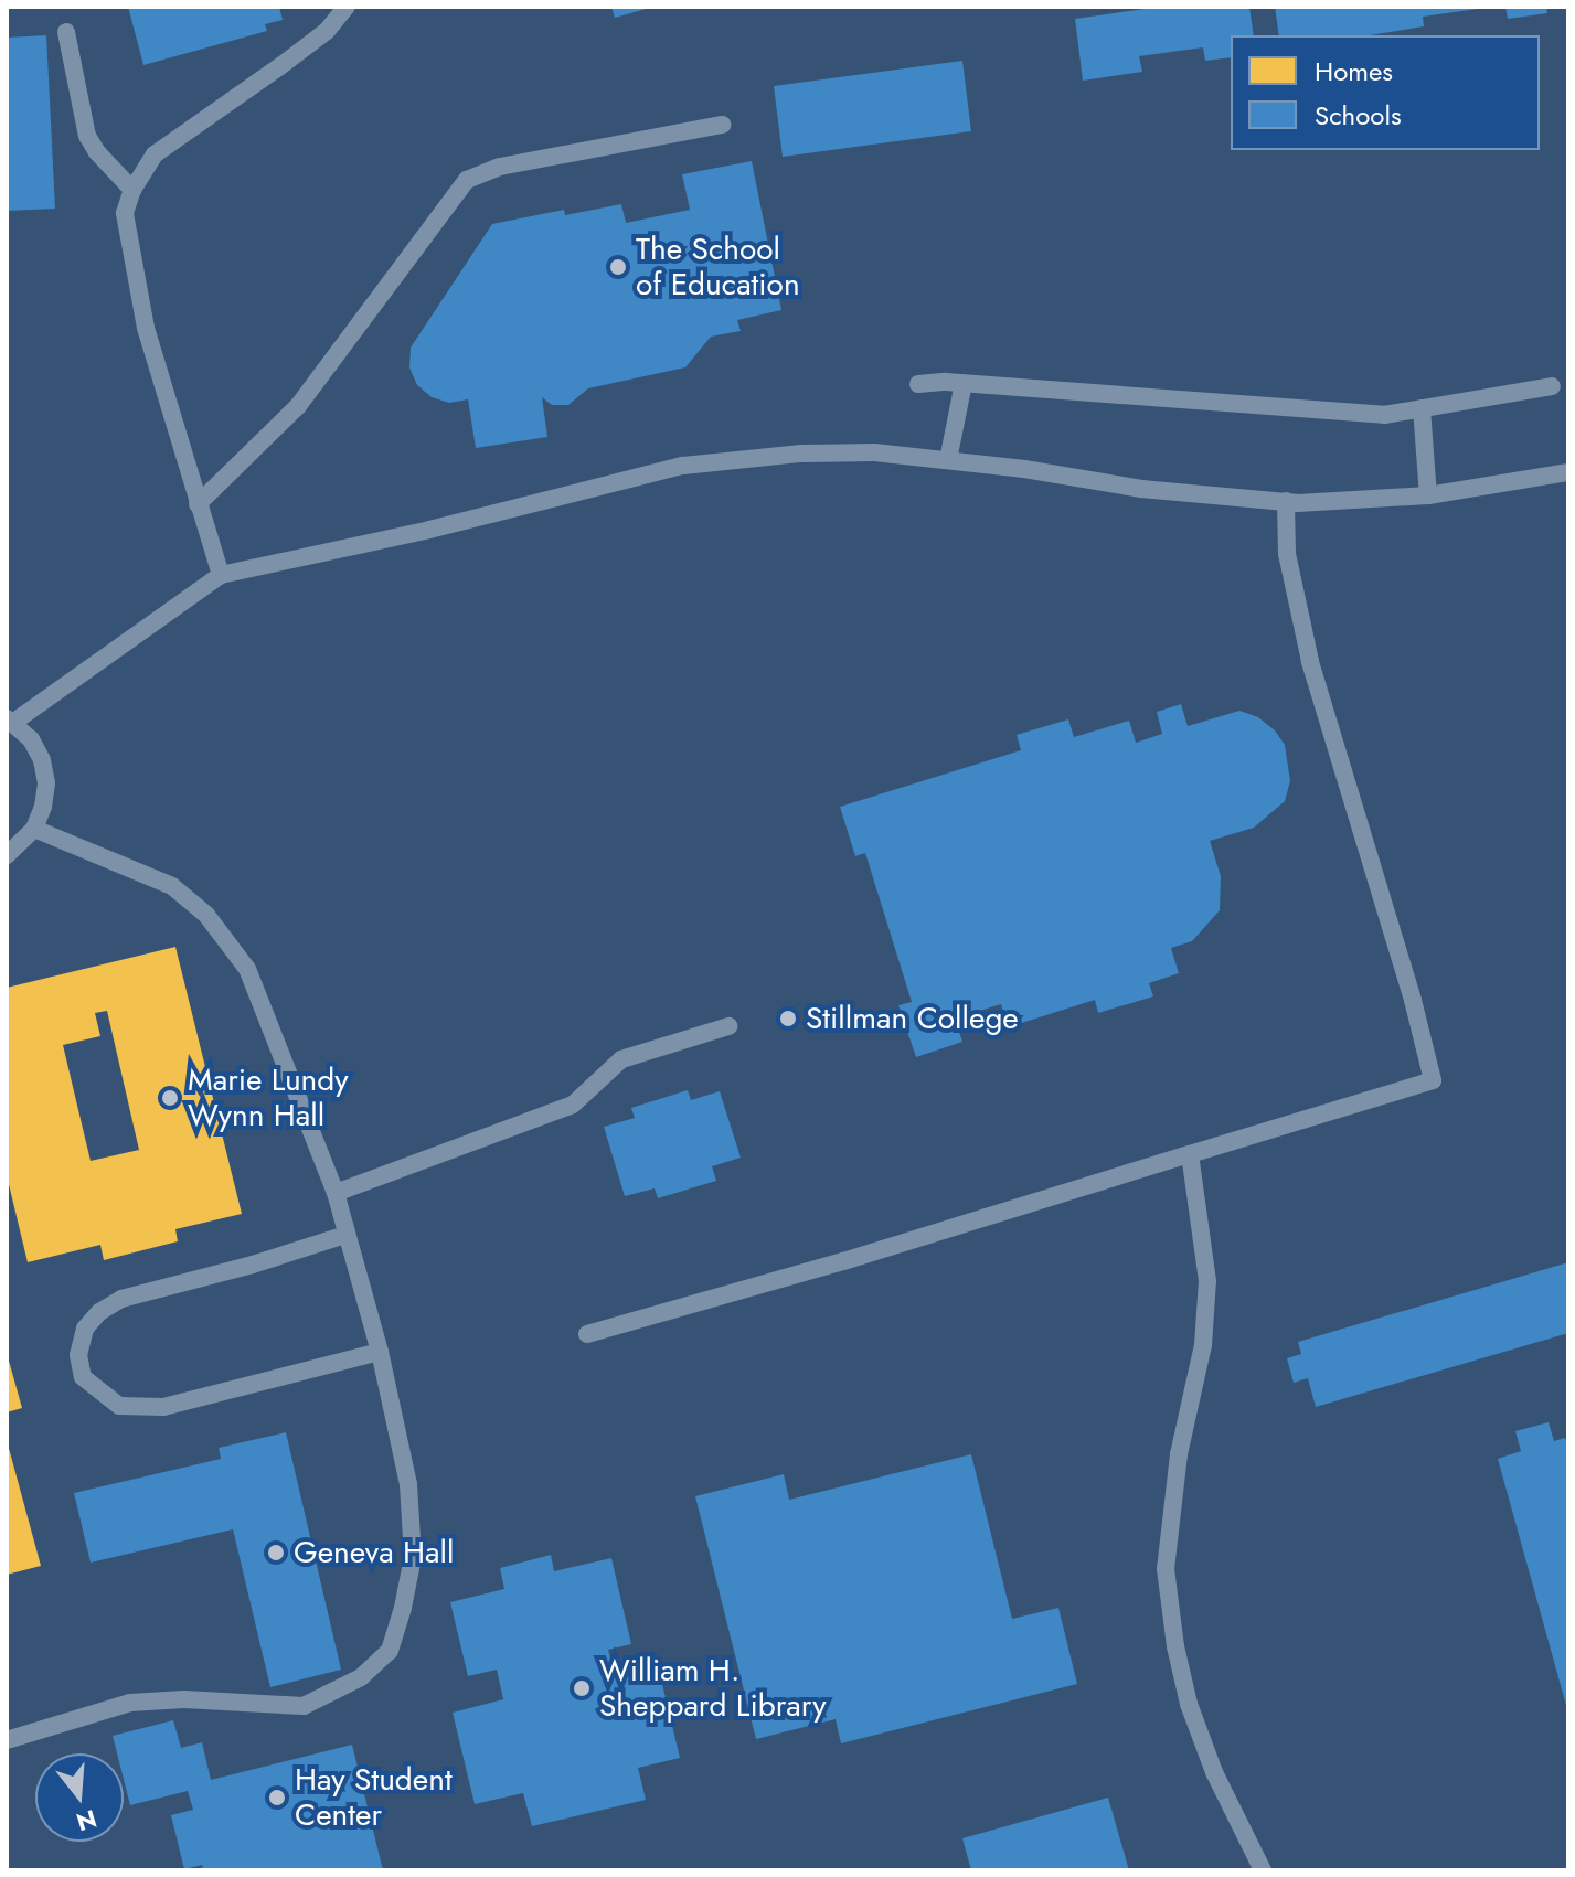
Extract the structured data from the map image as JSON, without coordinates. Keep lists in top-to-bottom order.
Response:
{
  "places": [
    "The School of Education",
    "Stillman College",
    "Marie Lundy Wynn Hall",
    "Geneva Hall",
    "William H. Sheppard Library",
    "Hay Student Center"
  ],
  "legend": ["Homes", "Schools"],
  "north": "bottom"
}
